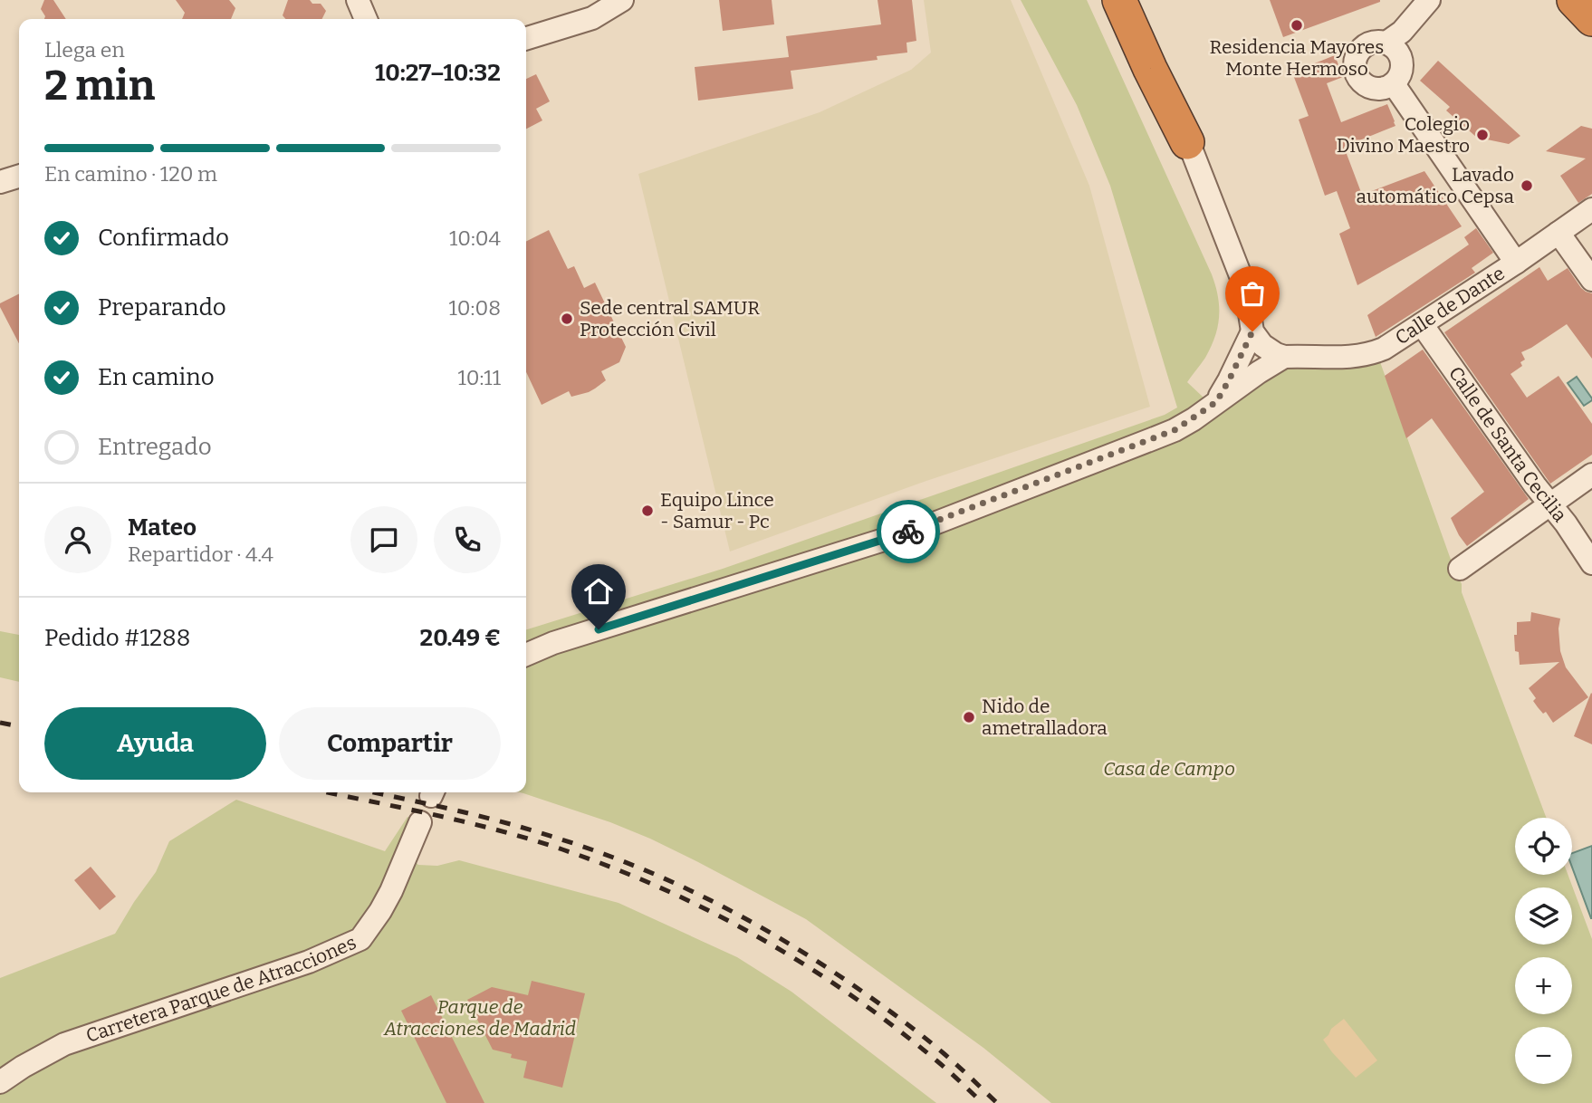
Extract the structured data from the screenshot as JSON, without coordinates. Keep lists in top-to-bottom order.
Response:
{
  "streets": {
    "street": ["Calle de Dante", "Calle de Santa Cecilia", "Carretera Parque de Atracciones"]
  },
  "crossings": [
    ["Calle de Dante", "Calle de Santa Cecilia"]
  ],
  "parks": ["Casa de Campo", "Parque de Atracciones de Madrid"],
  "places": [
    "Residencia Mayores Monte Hermoso",
    "Colegio Divino Maestro",
    "Lavado automático Cepsa",
    "Sede central SAMUR Protección Civil",
    "Equipo Lince - Samur - Pc",
    "Nido de ametralladora"
  ],
  "page": {
    "heading": ["2 min", "Llega en", "10:27–10:32"],
    "panel": [
      "Mateo",
      "Repartidor · 4.4",
      "Pedido #1288",
      "20.49 €"
    ],
    "bar": "En camino · 120 m",
    "list": [
      ["Confirmado", "10:04"],
      ["Preparando", "10:08"],
      ["En camino", "10:11"],
      "Entregado"
    ],
    "buttons": ["Ayuda", "Compartir"],
    "map_buttons": ["+", "−"]
  }
}
